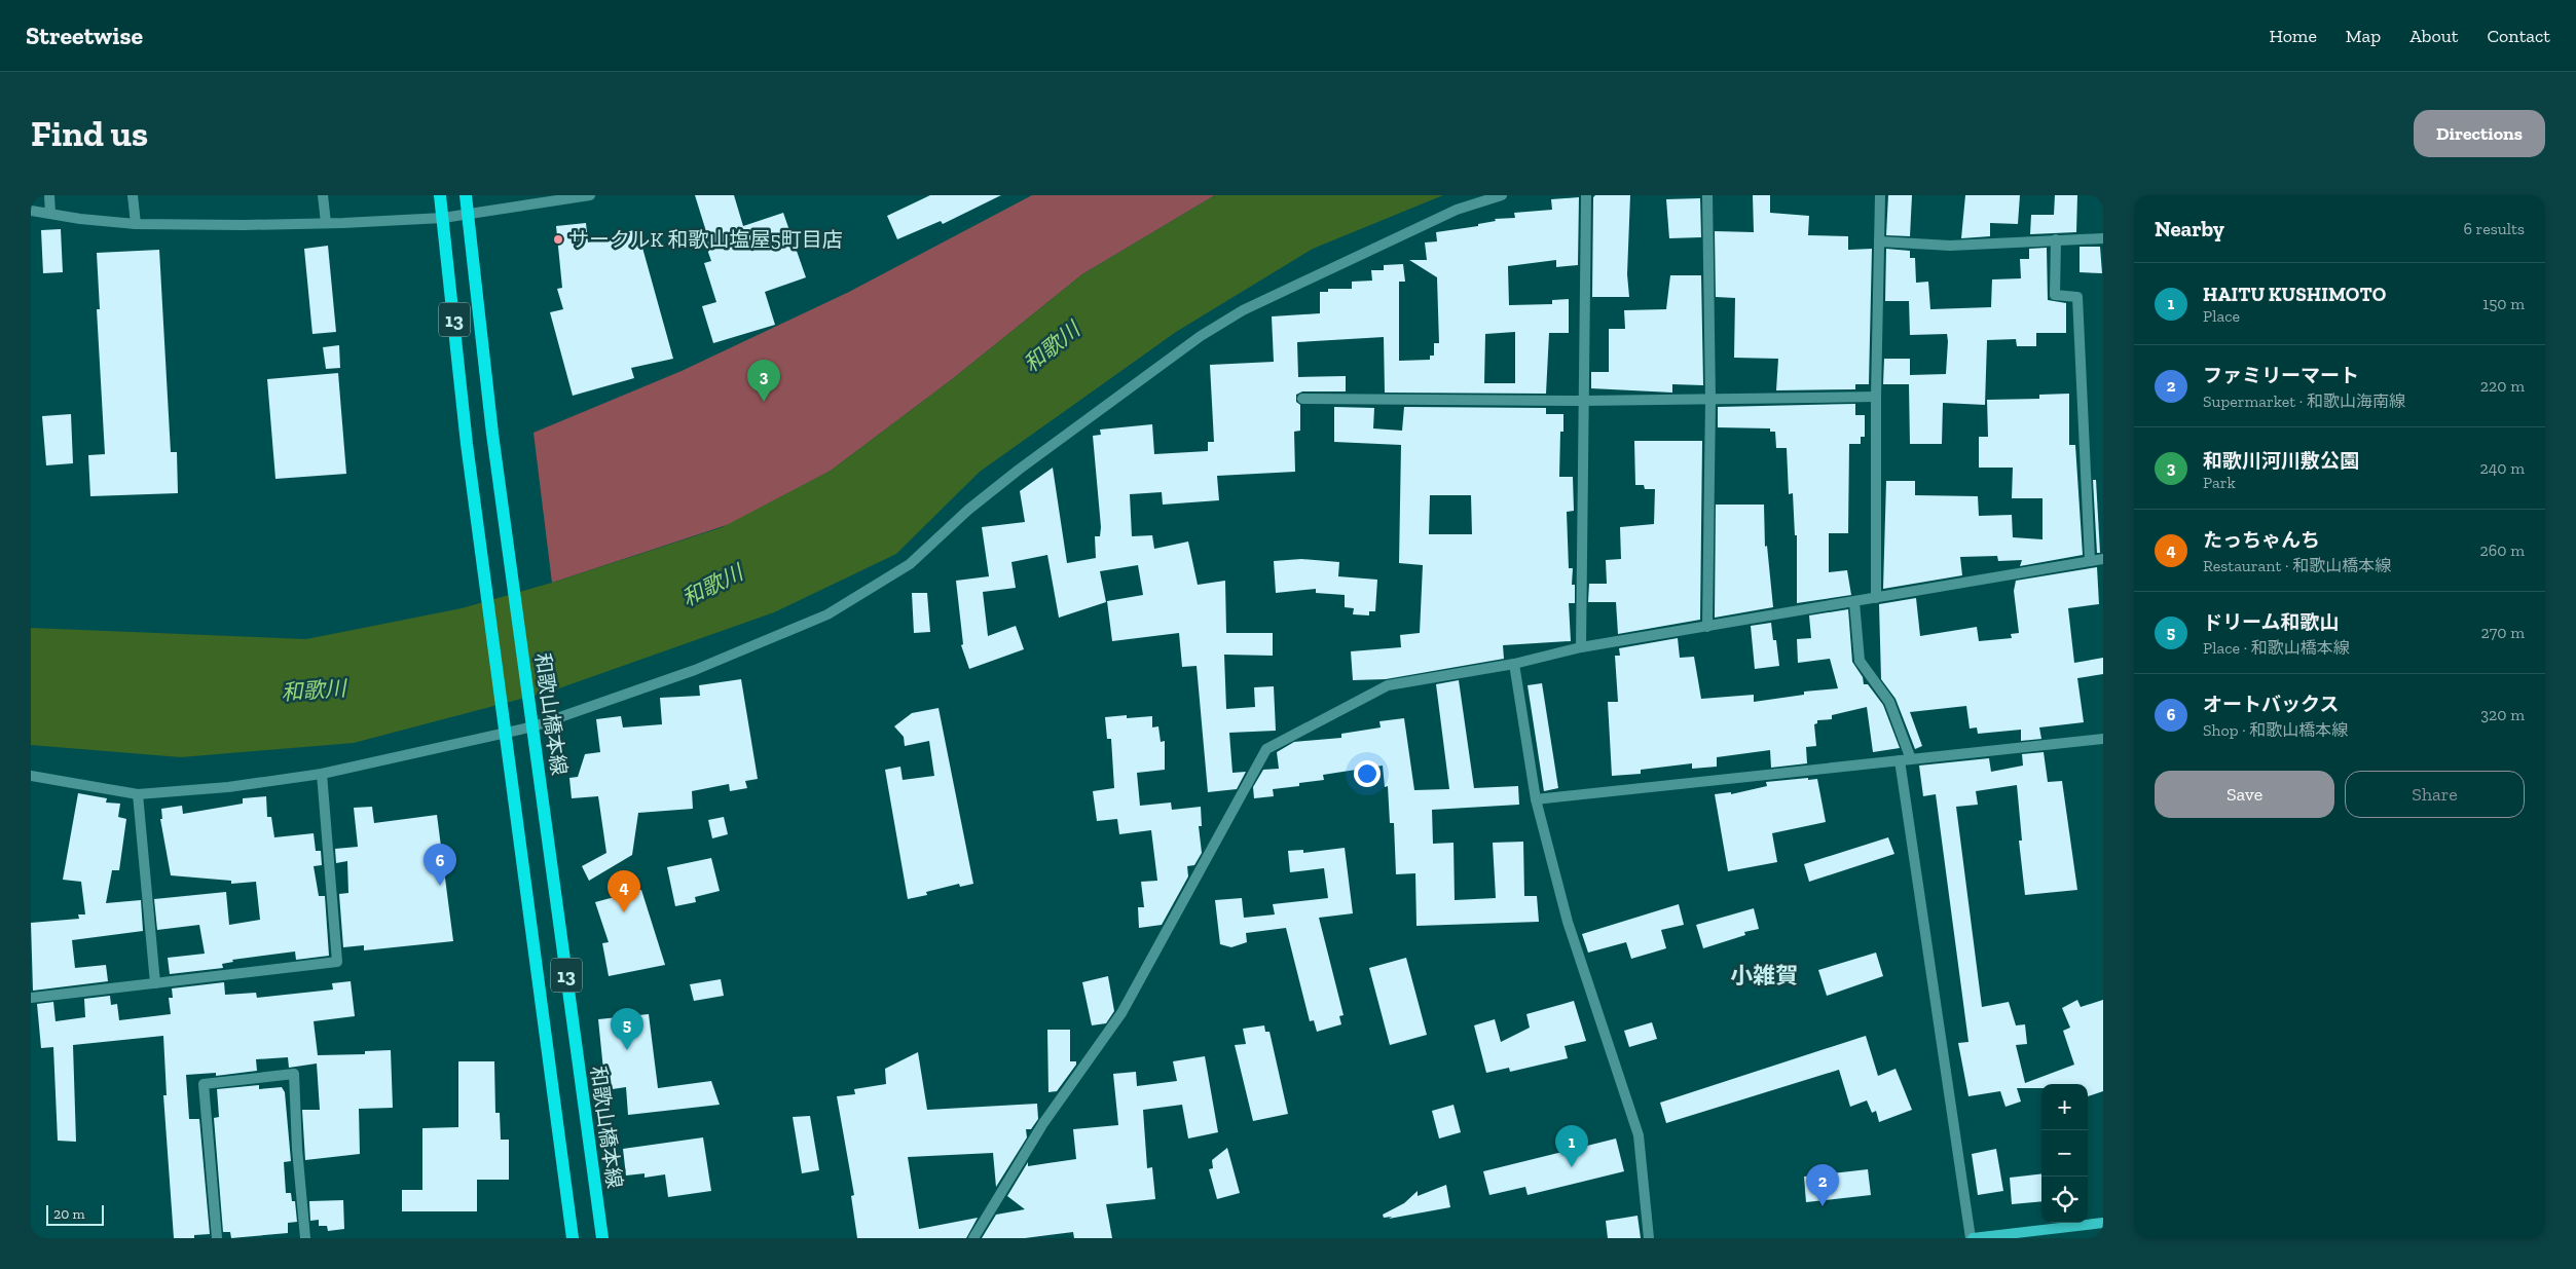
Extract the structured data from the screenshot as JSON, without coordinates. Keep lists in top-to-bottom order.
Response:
{
  "streets": {
    "main road": ["13", "和歌山橋本線"]
  },
  "districts": ["小雑賀"],
  "water": ["和歌川"],
  "places": ["サークルK 和歌山塩屋5町目店"],
  "scale_bar": "20 m",
  "page": {
    "header": "Streetwise",
    "nav": [
      "Home",
      "Map",
      "About",
      "Contact"
    ],
    "buttons": [
      "Directions",
      ["Save", "Share"]
    ],
    "title": "Find us",
    "heading": ["Nearby", "6 results"],
    "list": [
      {
        "mark": "1",
        "name": "HAITU KUSHIMOTO",
        "note": "Place",
        "value": "150 m"
      },
      {
        "mark": "2",
        "name": "ファミリーマート",
        "note": "Supermarket · 和歌山海南線",
        "value": "220 m"
      },
      {
        "mark": "3",
        "name": "和歌川河川敷公園",
        "note": "Park",
        "value": "240 m"
      },
      {
        "mark": "4",
        "name": "たっちゃんち",
        "note": "Restaurant · 和歌山橋本線",
        "value": "260 m"
      },
      {
        "mark": "5",
        "name": "ドリーム和歌山",
        "note": "Place · 和歌山橋本線",
        "value": "270 m"
      },
      {
        "mark": "6",
        "name": "オートバックス",
        "note": "Shop · 和歌山橋本線",
        "value": "320 m"
      }
    ],
    "pins": [
      "3",
      "6",
      "4",
      "5",
      "1",
      "2"
    ],
    "map_buttons": ["+", "−"],
    "scale": "20 m"
  }
}
